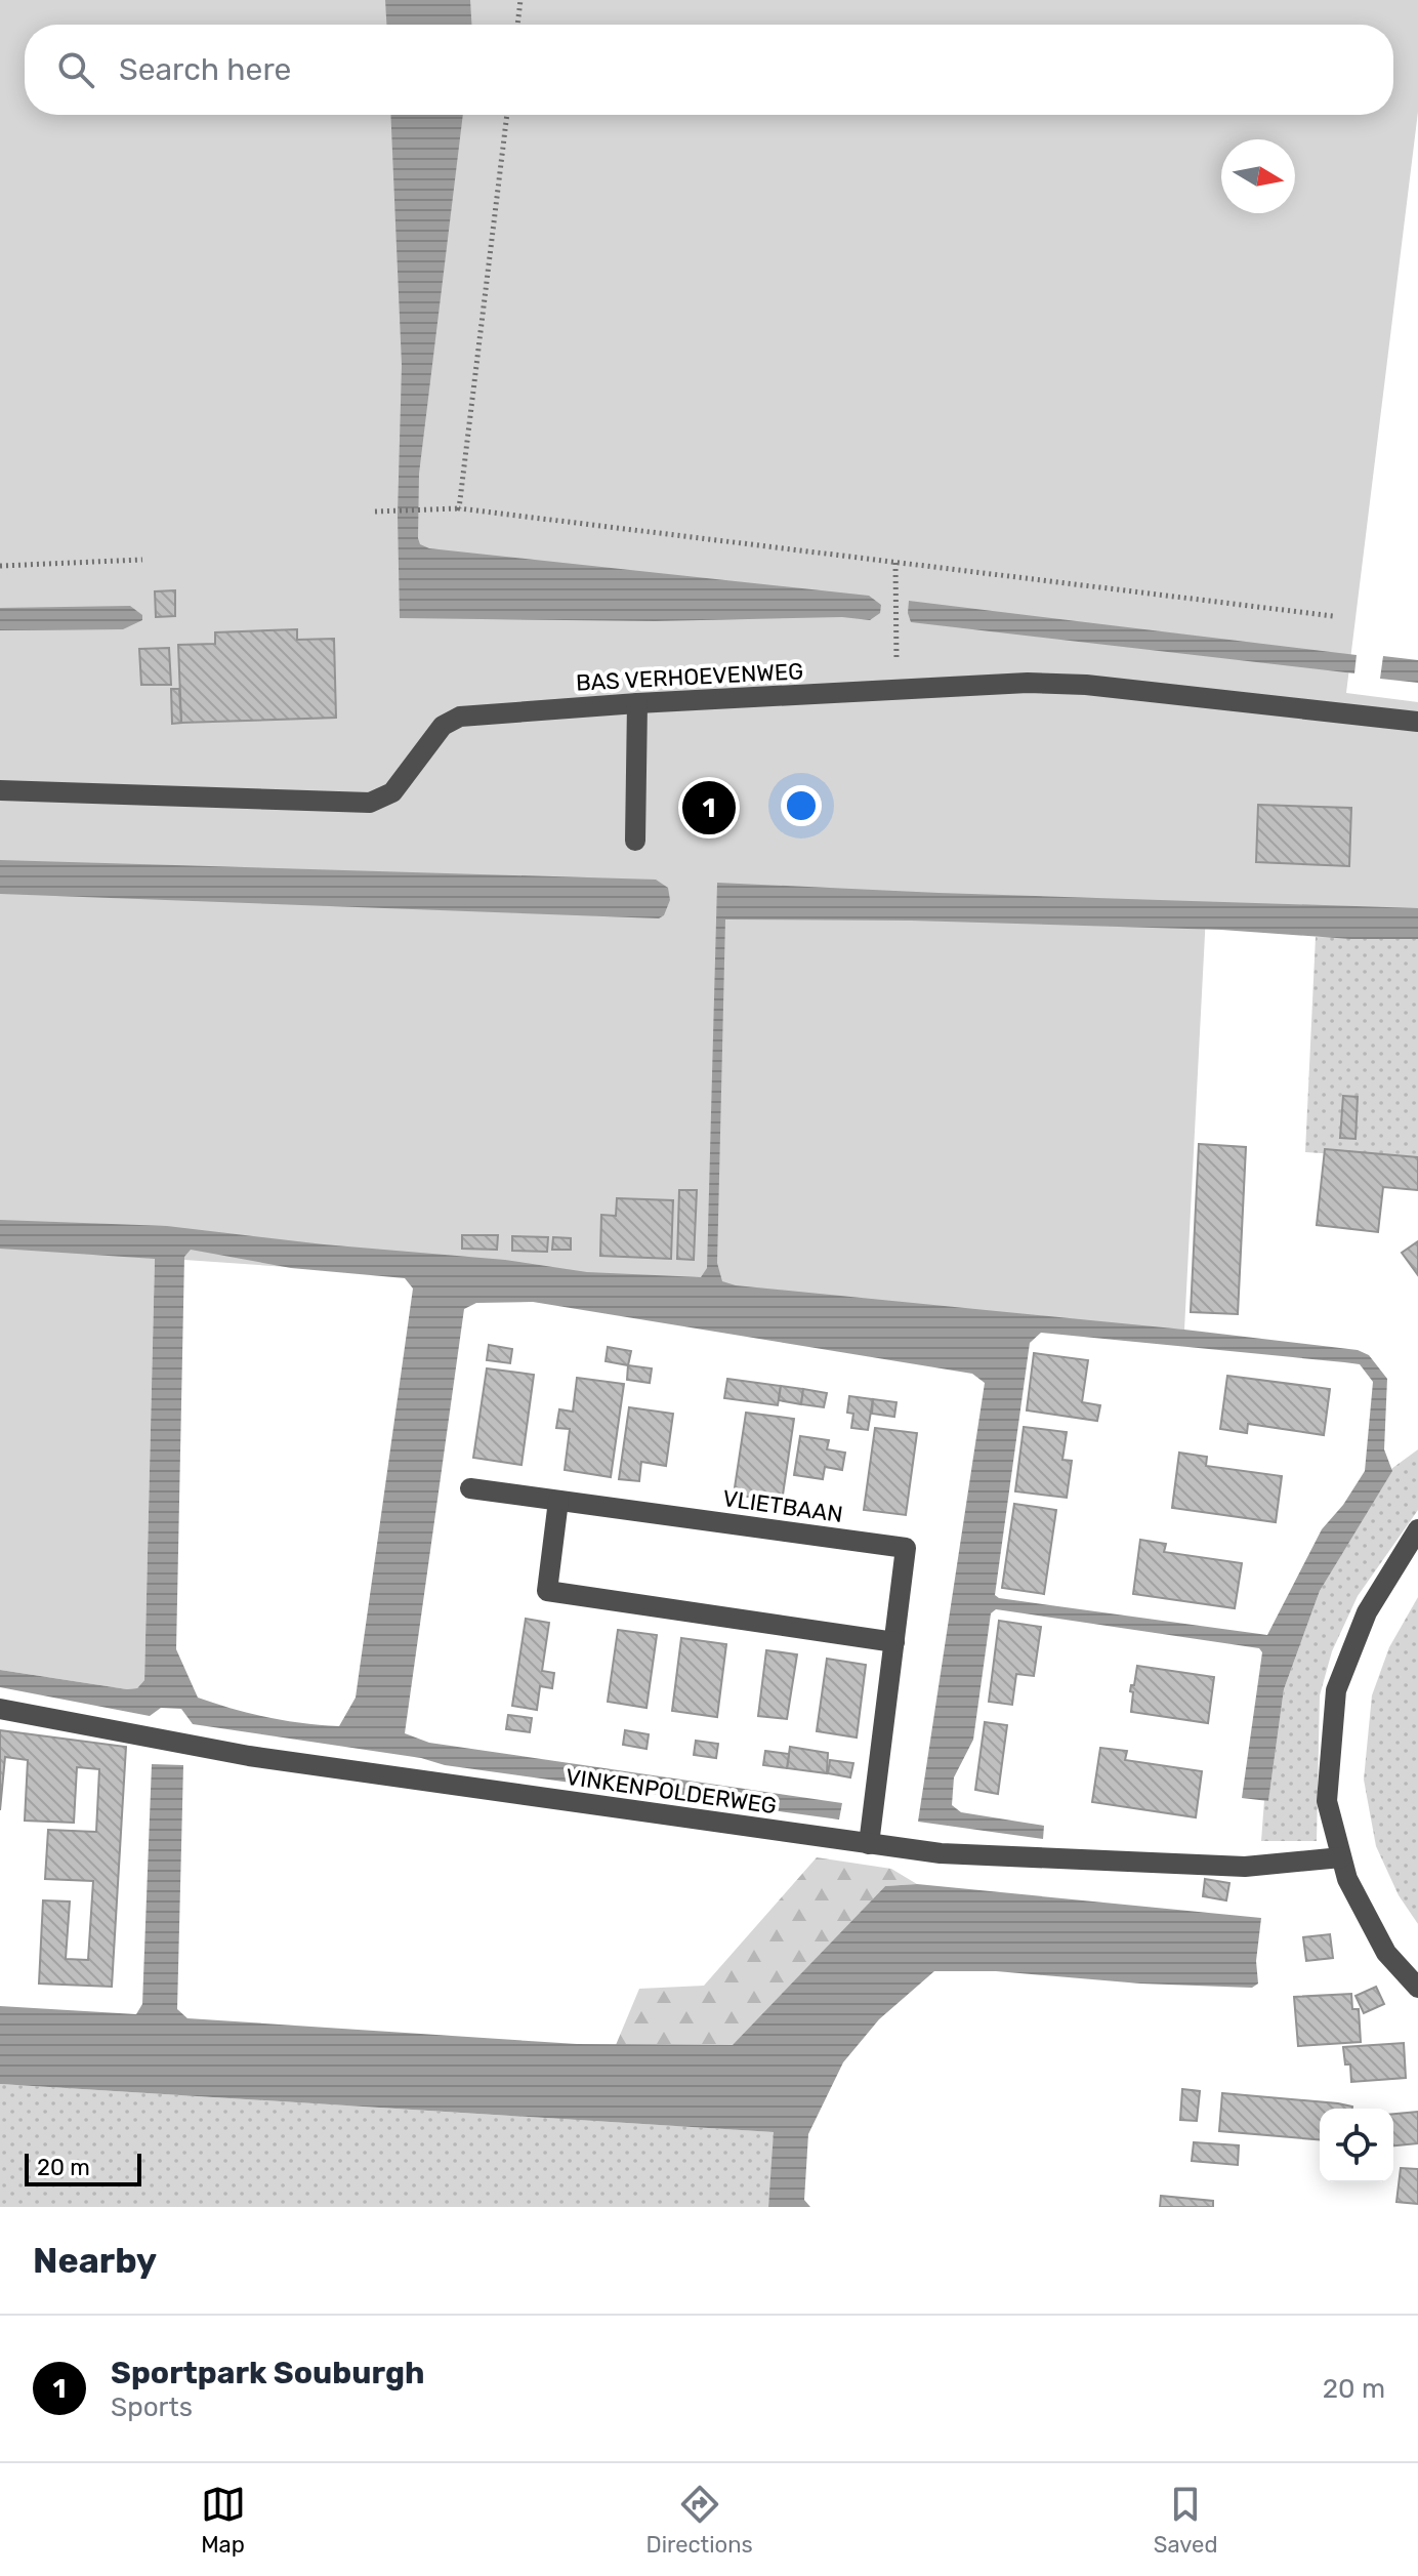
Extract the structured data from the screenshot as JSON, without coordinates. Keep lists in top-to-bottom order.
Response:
{
  "streets": {
    "street": ["BAS VERHOEVENWEG", "VLIETBAAN", "VINKENPOLDERWEG"]
  },
  "crossings": [
    ["VLIETBAAN", "VINKENPOLDERWEG"]
  ],
  "scale_bar": "20 m",
  "north": "right",
  "page": {
    "search": "Search here",
    "pins": "1",
    "scale": "20 m",
    "heading": "Nearby",
    "list": [
      {
        "mark": "1",
        "name": "Sportpark Souburgh",
        "note": "Sports",
        "value": "20 m"
      }
    ],
    "nav": ["Map", "Directions", "Saved"]
  }
}
